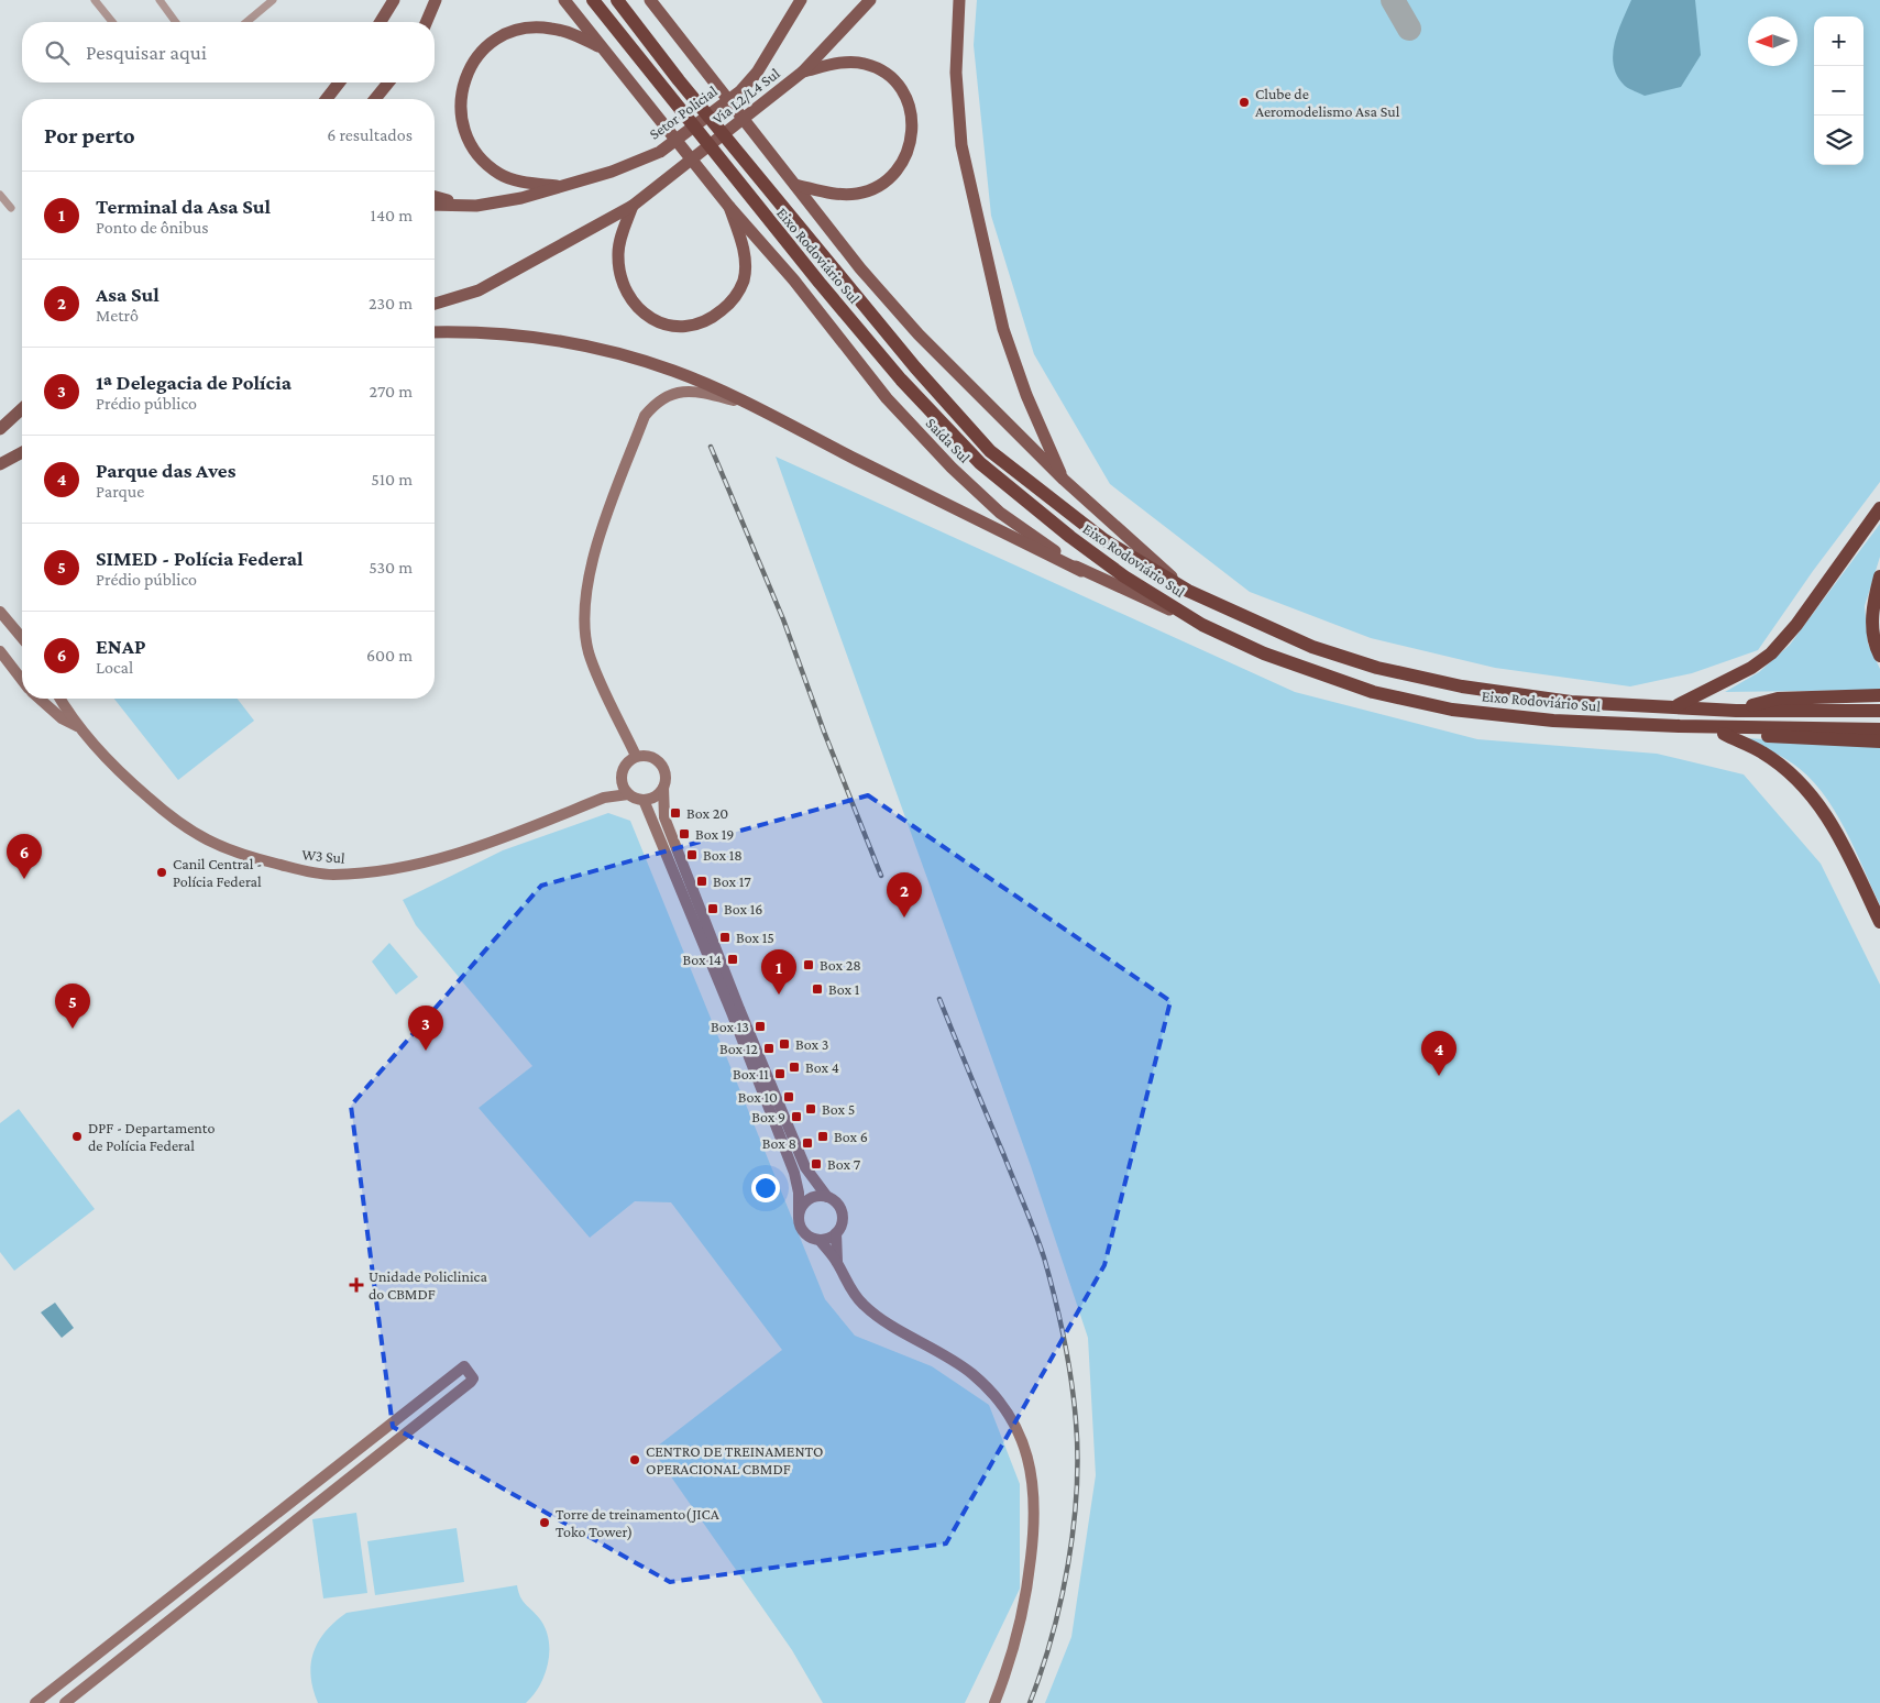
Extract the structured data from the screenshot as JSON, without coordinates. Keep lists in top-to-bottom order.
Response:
{
  "streets": {
    "highway": ["Eixo Rodoviário Sul"],
    "main road": ["Via L2/L4 Sul", "Setor Policial", "Saída Sul"],
    "street": ["W3 Sul"]
  },
  "crossings": [
    ["Eixo Rodoviário Sul", "Saída Sul"]
  ],
  "places": {
    "other": [
      "Clube de Aeromodelismo Asa Sul",
      "Canil Central - Polícia Federal",
      "DPF - Departamento de Polícia Federal",
      "CENTRO DE TREINAMENTO OPERACIONAL CBMDF",
      "Torre de treinamento(JICA Toko Tower)"
    ],
    "transit": [
      "Box 20",
      "Box 19",
      "Box 18",
      "Box 17",
      "Box 16",
      "Box 15",
      "Box 14",
      "Box 28",
      "Box 1",
      "Box 13",
      "Box 3",
      "Box 12",
      "Box 4",
      "Box 11",
      "Box 10",
      "Box 5",
      "Box 9",
      "Box 6",
      "Box 8",
      "Box 7"
    ],
    "health": ["Unidade Policlinica do CBMDF"]
  },
  "north": "left",
  "page": {
    "map_buttons": ["+", "−"],
    "search": "Pesquisar aqui",
    "heading": ["Por perto", "6 resultados"],
    "list": [
      {
        "mark": "1",
        "name": "Terminal da Asa Sul",
        "note": "Ponto de ônibus",
        "value": "140 m"
      },
      {
        "mark": "2",
        "name": "Asa Sul",
        "note": "Metrô",
        "value": "230 m"
      },
      {
        "mark": "3",
        "name": "1ª Delegacia de Polícia",
        "note": "Prédio público",
        "value": "270 m"
      },
      {
        "mark": "4",
        "name": "Parque das Aves",
        "note": "Parque",
        "value": "510 m"
      },
      {
        "mark": "5",
        "name": "SIMED - Polícia Federal",
        "note": "Prédio público",
        "value": "530 m"
      },
      {
        "mark": "6",
        "name": "ENAP",
        "note": "Local",
        "value": "600 m"
      }
    ],
    "pins": [
      "6",
      "2",
      "1",
      "5",
      "3",
      "4"
    ]
  }
}
